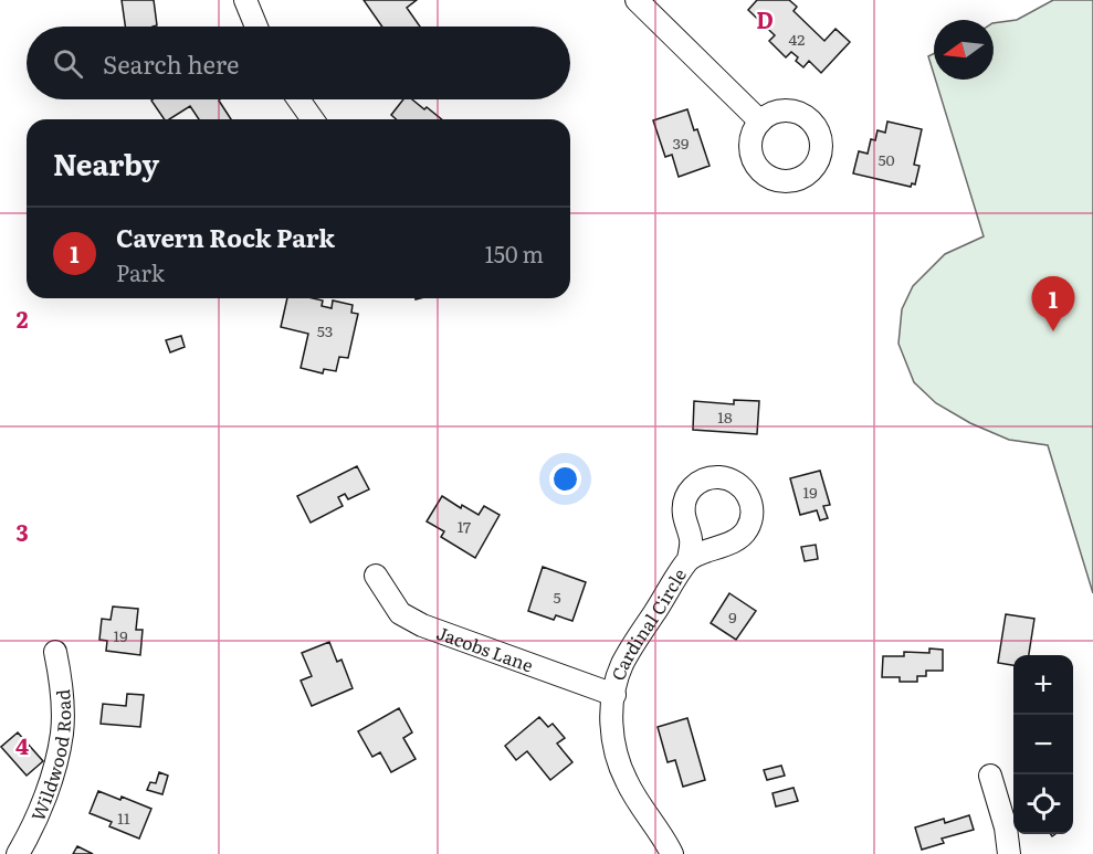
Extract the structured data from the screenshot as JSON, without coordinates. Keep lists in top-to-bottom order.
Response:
{
  "streets": {
    "street": ["Cardinal Circle", "Jacobs Lane", "Wildwood Road"]
  },
  "crossings": [
    ["Cardinal Circle", "Jacobs Lane"]
  ],
  "house_numbers": [
    "42",
    "39",
    "50",
    "53",
    "18",
    "19",
    "17",
    "5",
    "9",
    "19",
    "11"
  ],
  "north": "left",
  "page": {
    "search": "Search here",
    "heading": "Nearby",
    "list": [
      {
        "mark": "1",
        "name": "Cavern Rock Park",
        "note": "Park",
        "value": "150 m"
      }
    ],
    "pins": "1",
    "map_buttons": ["+", "−"]
  },
  "grid": {
    "columns": ["D"],
    "rows": ["2", "3", "4"]
  }
}
